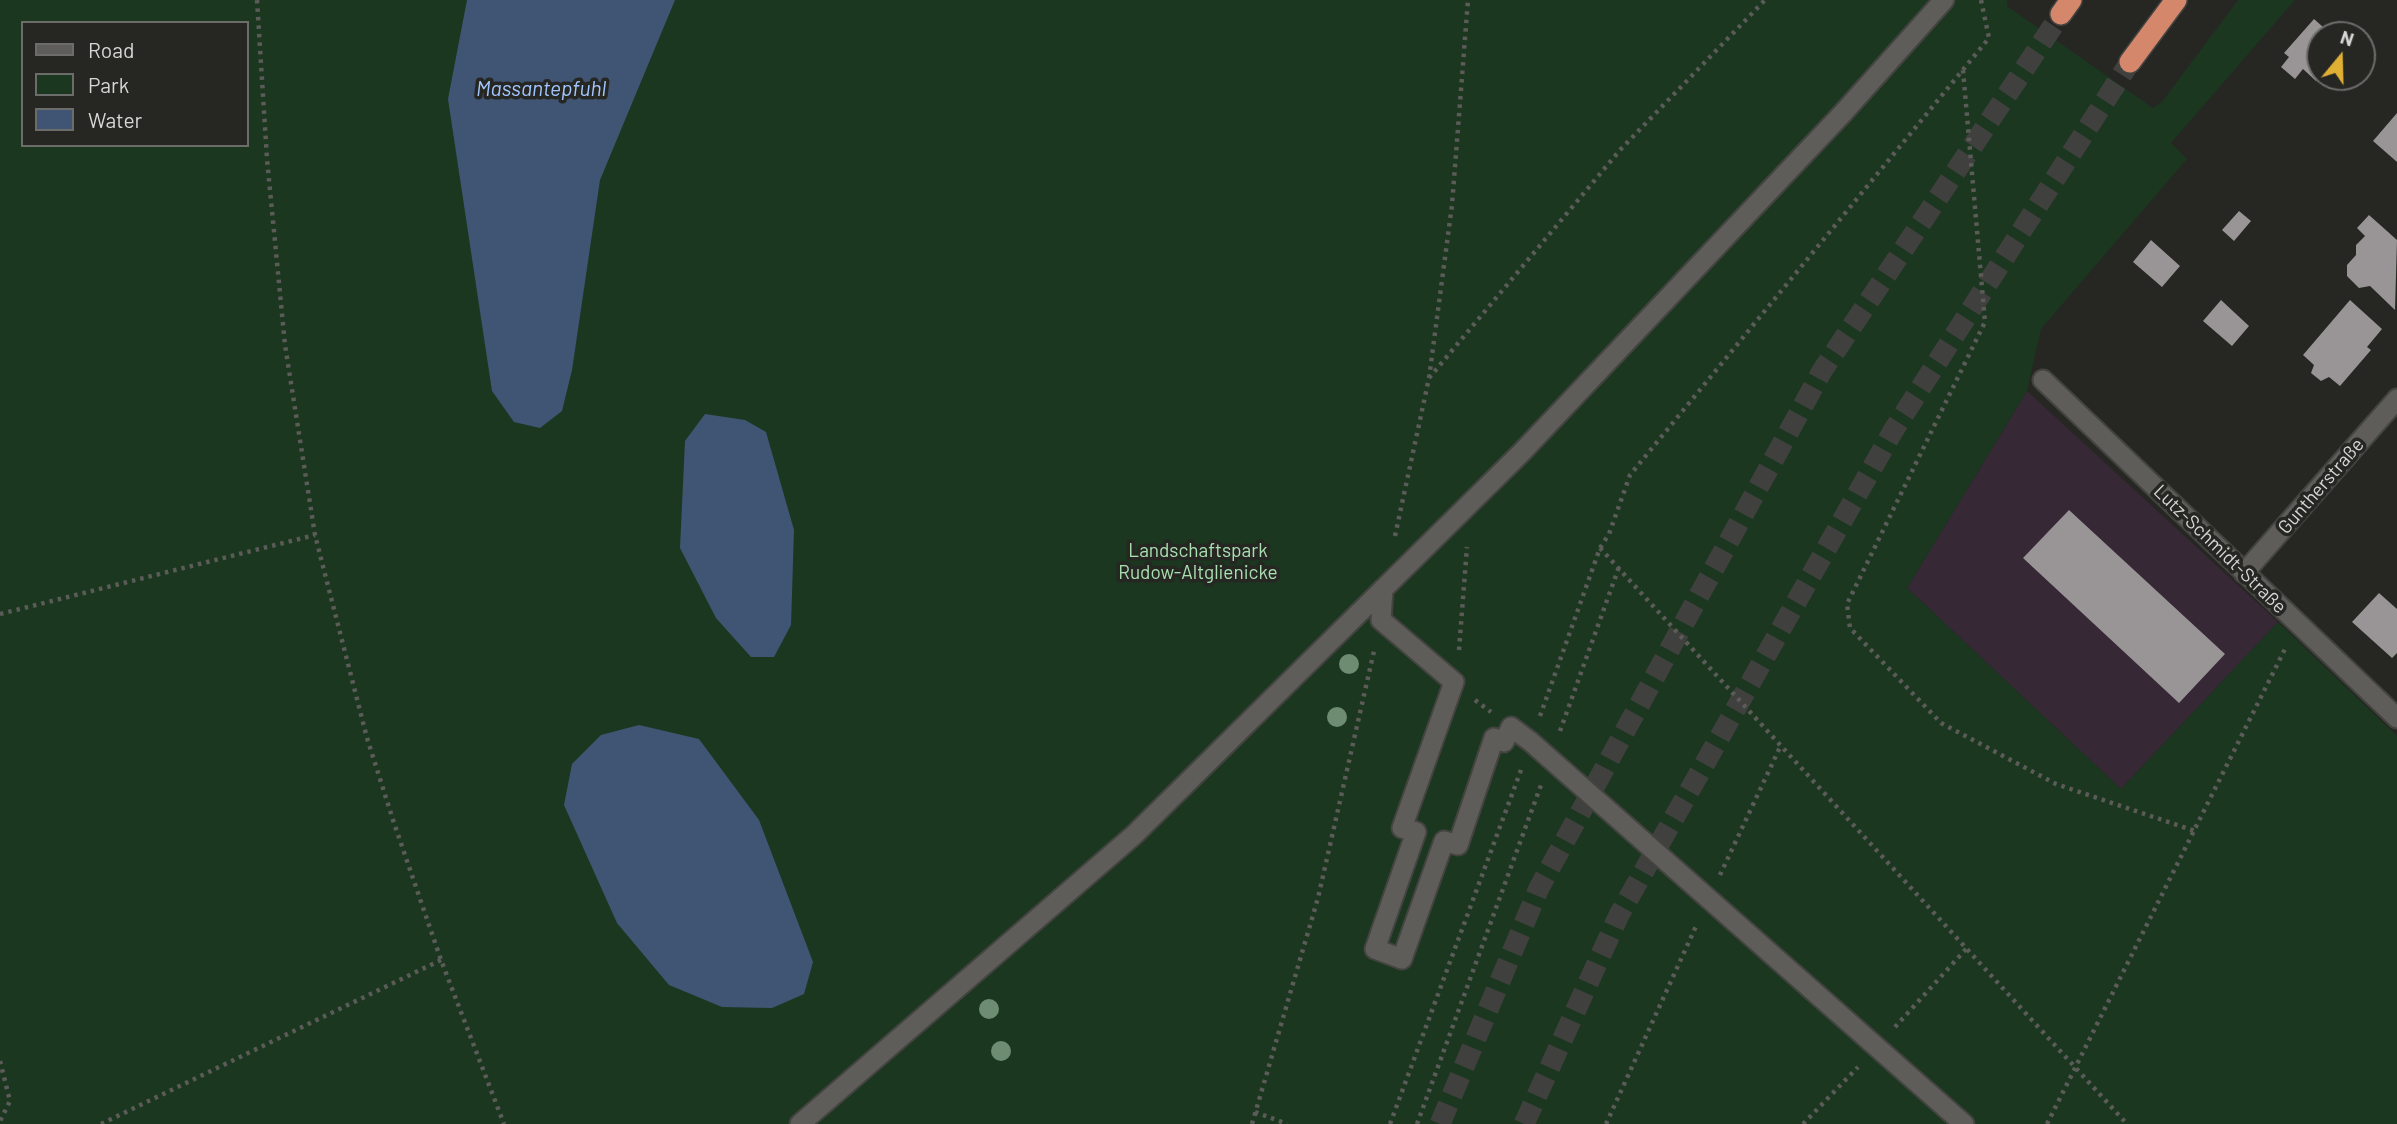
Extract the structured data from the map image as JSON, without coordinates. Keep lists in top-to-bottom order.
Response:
{
  "streets": {
    "street": ["Guntherstraße", "Lutz-Schmidt-Straße"]
  },
  "crossings": [
    ["Guntherstraße", "Lutz-Schmidt-Straße"]
  ],
  "water": ["Massantepfuhl"],
  "parks": ["Landschaftspark Rudow-Altglienicke"],
  "legend": ["Road", "Park", "Water"],
  "north": "top"
}
